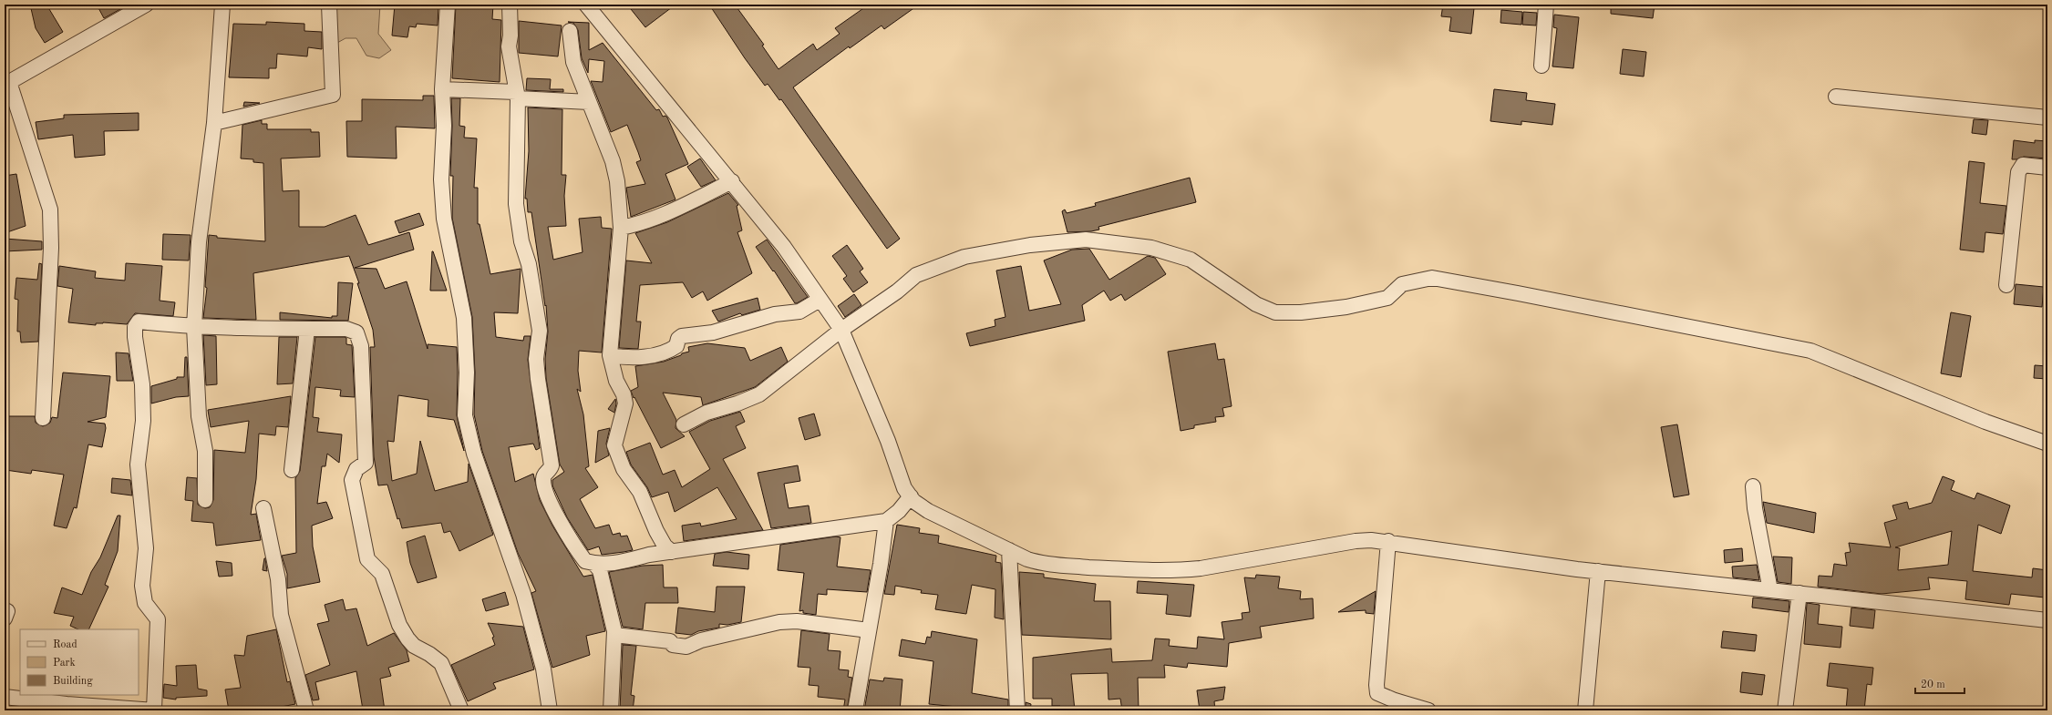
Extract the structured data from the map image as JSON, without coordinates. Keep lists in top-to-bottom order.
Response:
{
  "legend": ["Road", "Park", "Building"],
  "scale_bar": "20 m"
}
